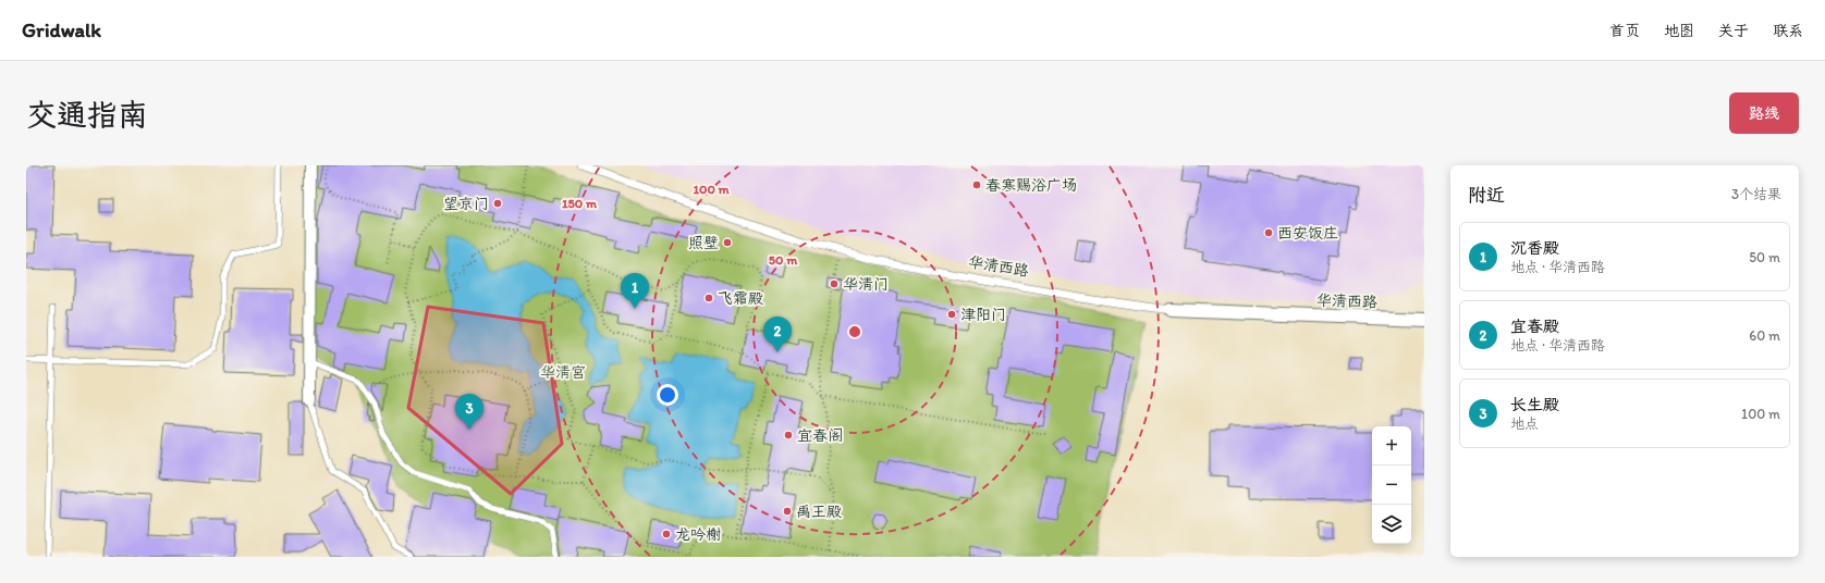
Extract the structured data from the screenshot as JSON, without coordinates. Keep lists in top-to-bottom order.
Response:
{
  "streets": {
    "street": ["华清西路"]
  },
  "parks": ["华清宫"],
  "places": [
    "春寒赐浴广场",
    "望京门",
    "西安饭庄",
    "照壁",
    "华清门",
    "飞霜殿",
    "津阳门",
    "宜春阁",
    "禹王殿",
    "龙吟榭"
  ],
  "page": {
    "header": "Gridwalk",
    "nav": [
      "首页",
      "地图",
      "关于",
      "联系"
    ],
    "buttons": "路线",
    "title": "交通指南",
    "heading": ["附近", "3个结果"],
    "list": [
      {
        "mark": "1",
        "name": "沉香殿",
        "note": "地点 · 华清西路",
        "value": "50 m"
      },
      {
        "mark": "2",
        "name": "宜春殿",
        "note": "地点 · 华清西路",
        "value": "60 m"
      },
      {
        "mark": "3",
        "name": "长生殿",
        "note": "地点",
        "value": "100 m"
      }
    ],
    "pins": ["1", "2", "3"],
    "map_buttons": ["+", "−"]
  },
  "rings": ["100 m", "150 m", "50 m"]
}
